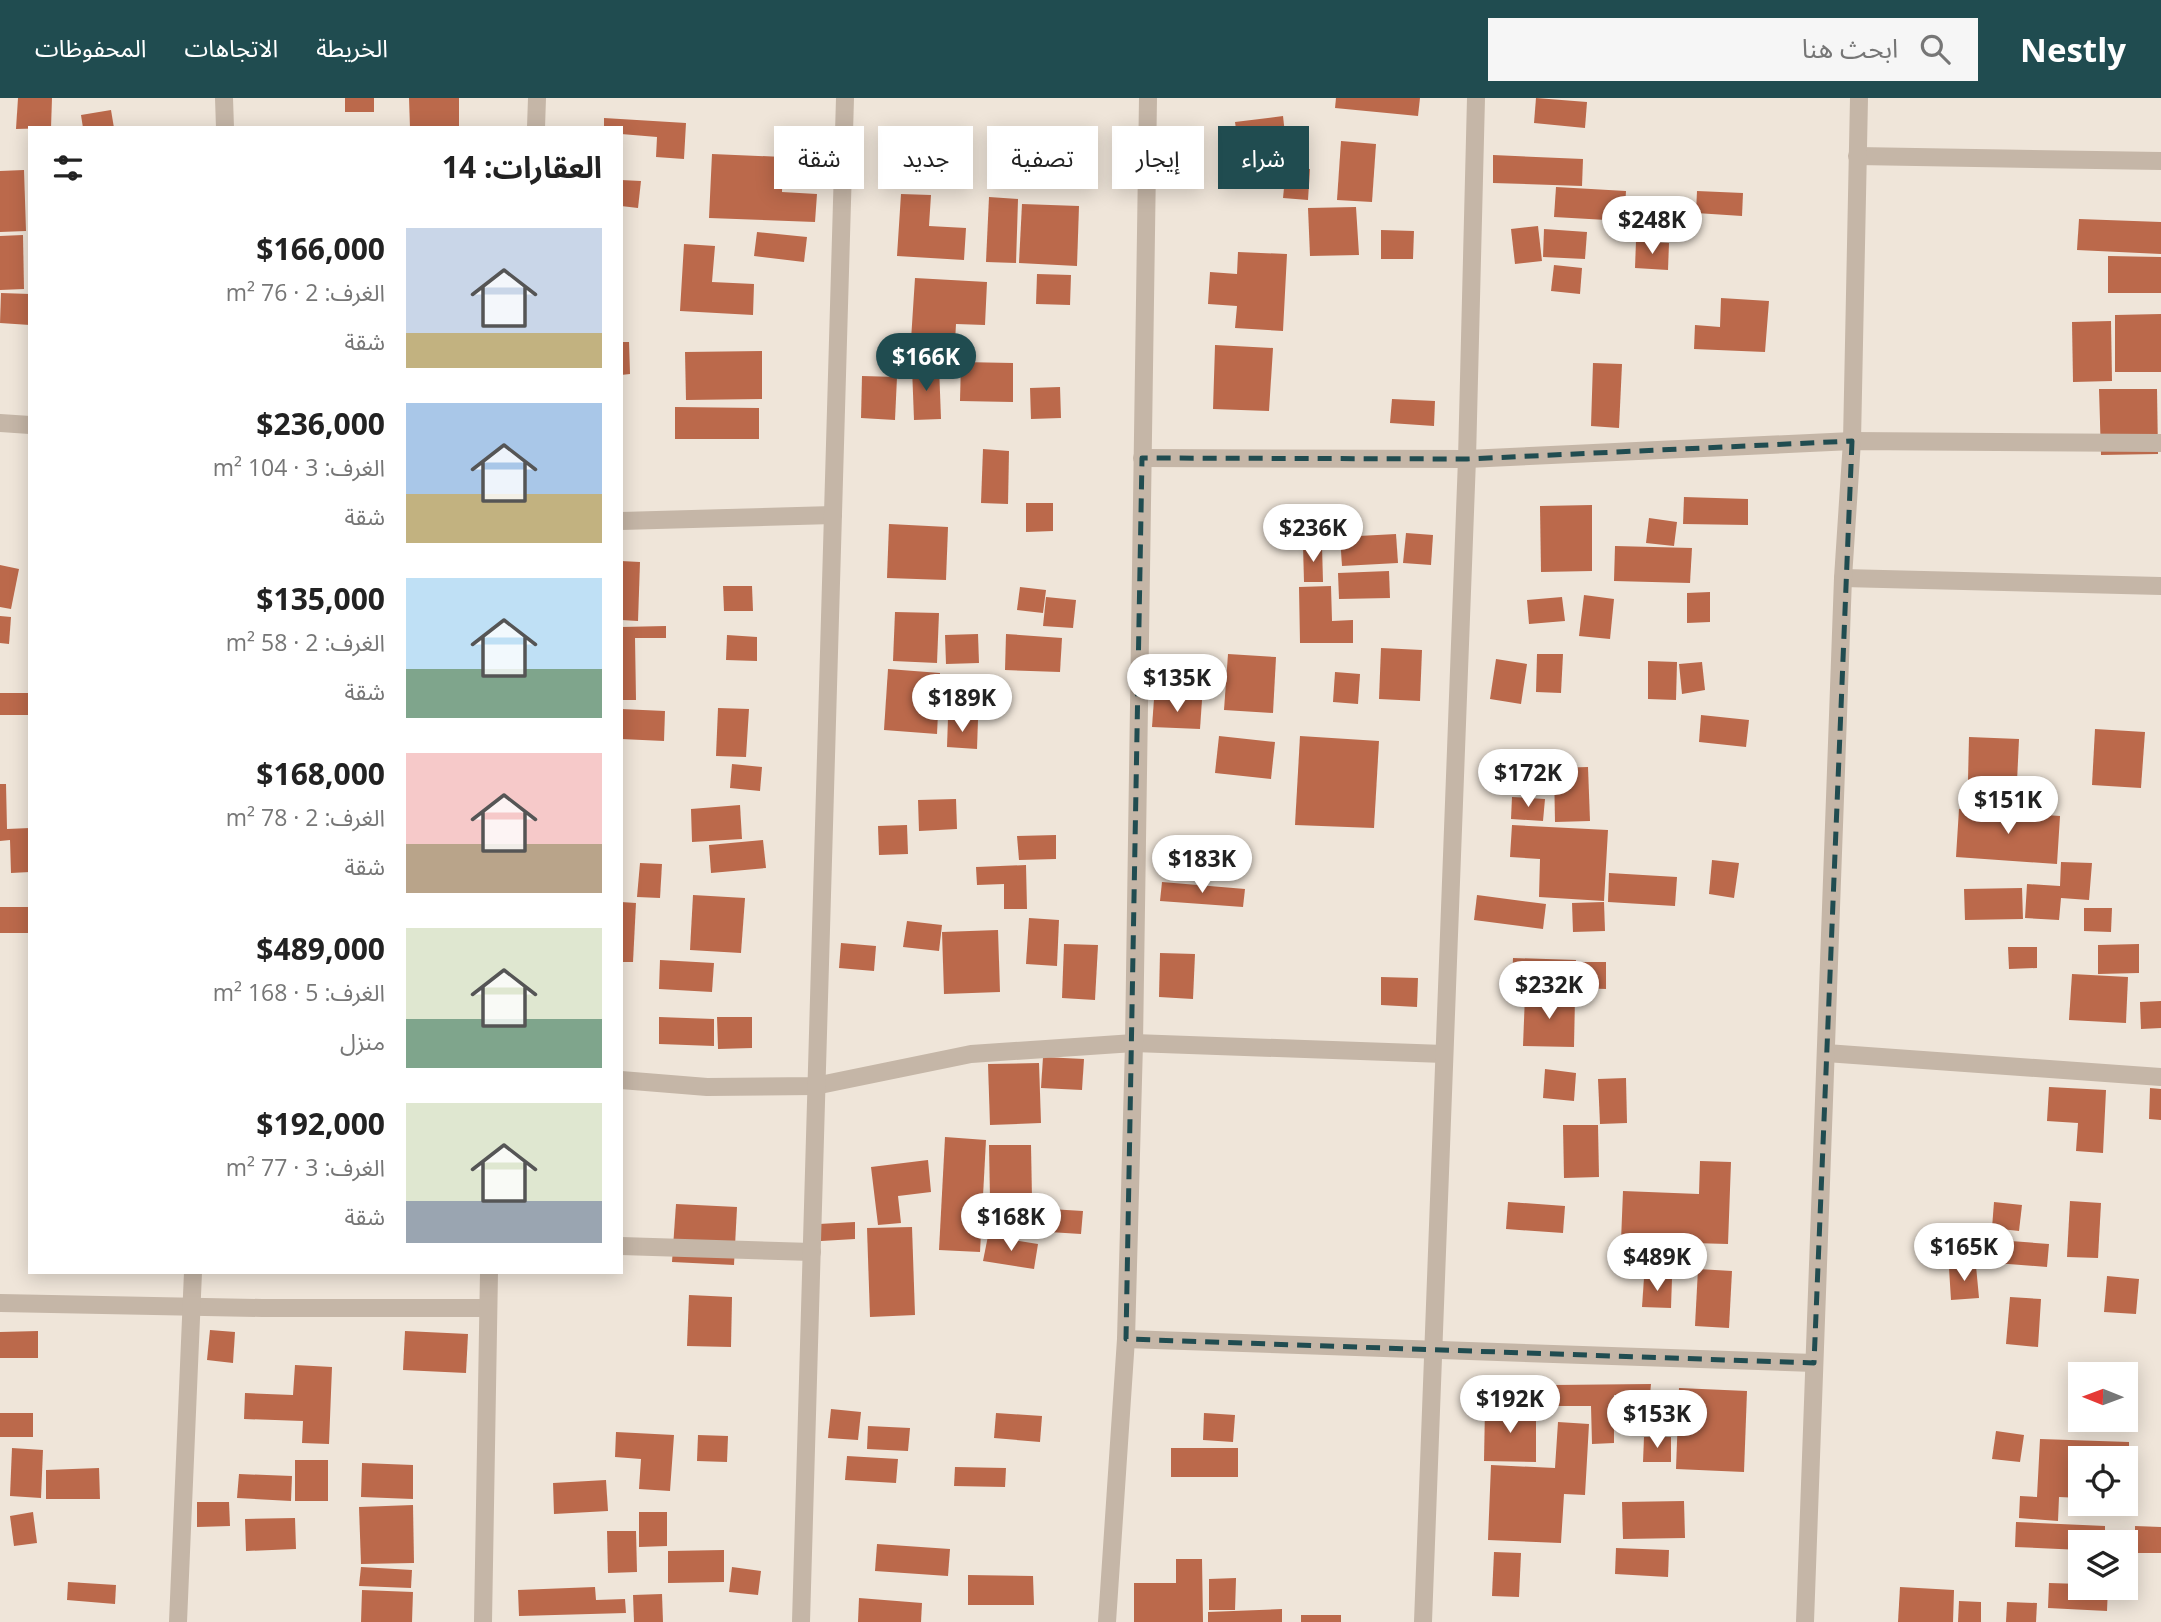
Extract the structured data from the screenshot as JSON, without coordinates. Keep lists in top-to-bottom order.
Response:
{
  "north": "left",
  "page": {
    "header": "Nestly",
    "search": "ابحث هنا",
    "nav": ["الخريطة", "الاتجاهات", "المحفوظات"],
    "chip": [
      "شراء",
      "إيجار",
      "تصفية",
      "جديد",
      "شقة"
    ],
    "heading": "العقارات: 14",
    "price": [
      "$248K",
      "$166K",
      "$236K",
      "$135K",
      "$189K",
      "$172K",
      "$151K",
      "$183K",
      "$232K",
      "$168K",
      "$165K",
      "$489K",
      "$192K",
      "$153K"
    ],
    "list": [
      {
        "name": "$166,000",
        "note": "الغرف: 2 · 76 m² · شقة"
      },
      {
        "name": "$236,000",
        "note": "الغرف: 3 · 104 m² · شقة"
      },
      {
        "name": "$135,000",
        "note": "الغرف: 2 · 58 m² · شقة"
      },
      {
        "name": "$168,000",
        "note": "الغرف: 2 · 78 m² · شقة"
      },
      {
        "name": "$489,000",
        "note": "الغرف: 5 · 168 m² · منزل"
      },
      {
        "name": "$192,000",
        "note": "الغرف: 3 · 77 m² · شقة"
      }
    ]
  }
}
